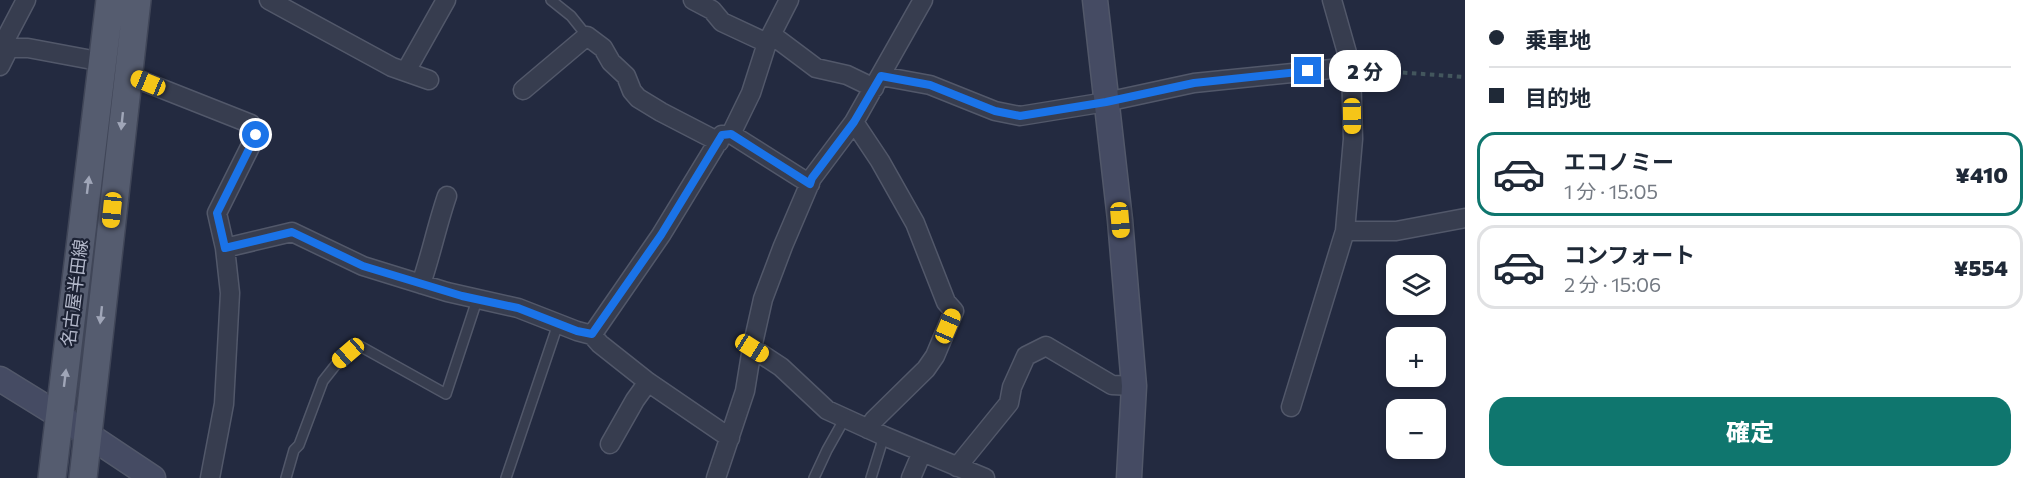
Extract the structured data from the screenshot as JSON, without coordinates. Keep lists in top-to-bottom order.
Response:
{
  "streets": {
    "main road": ["名古屋半田線"]
  },
  "page": {
    "banner": ["乗車地", "目的地"],
    "bubble": "2 分",
    "list": [
      {
        "name": "エコノミー",
        "note": "1 分 · 15:05",
        "value": "¥410"
      },
      {
        "name": "コンフォート",
        "note": "2 分 · 15:06",
        "value": "¥554"
      }
    ],
    "map_buttons": ["+", "−"],
    "buttons": "確定"
  }
}
